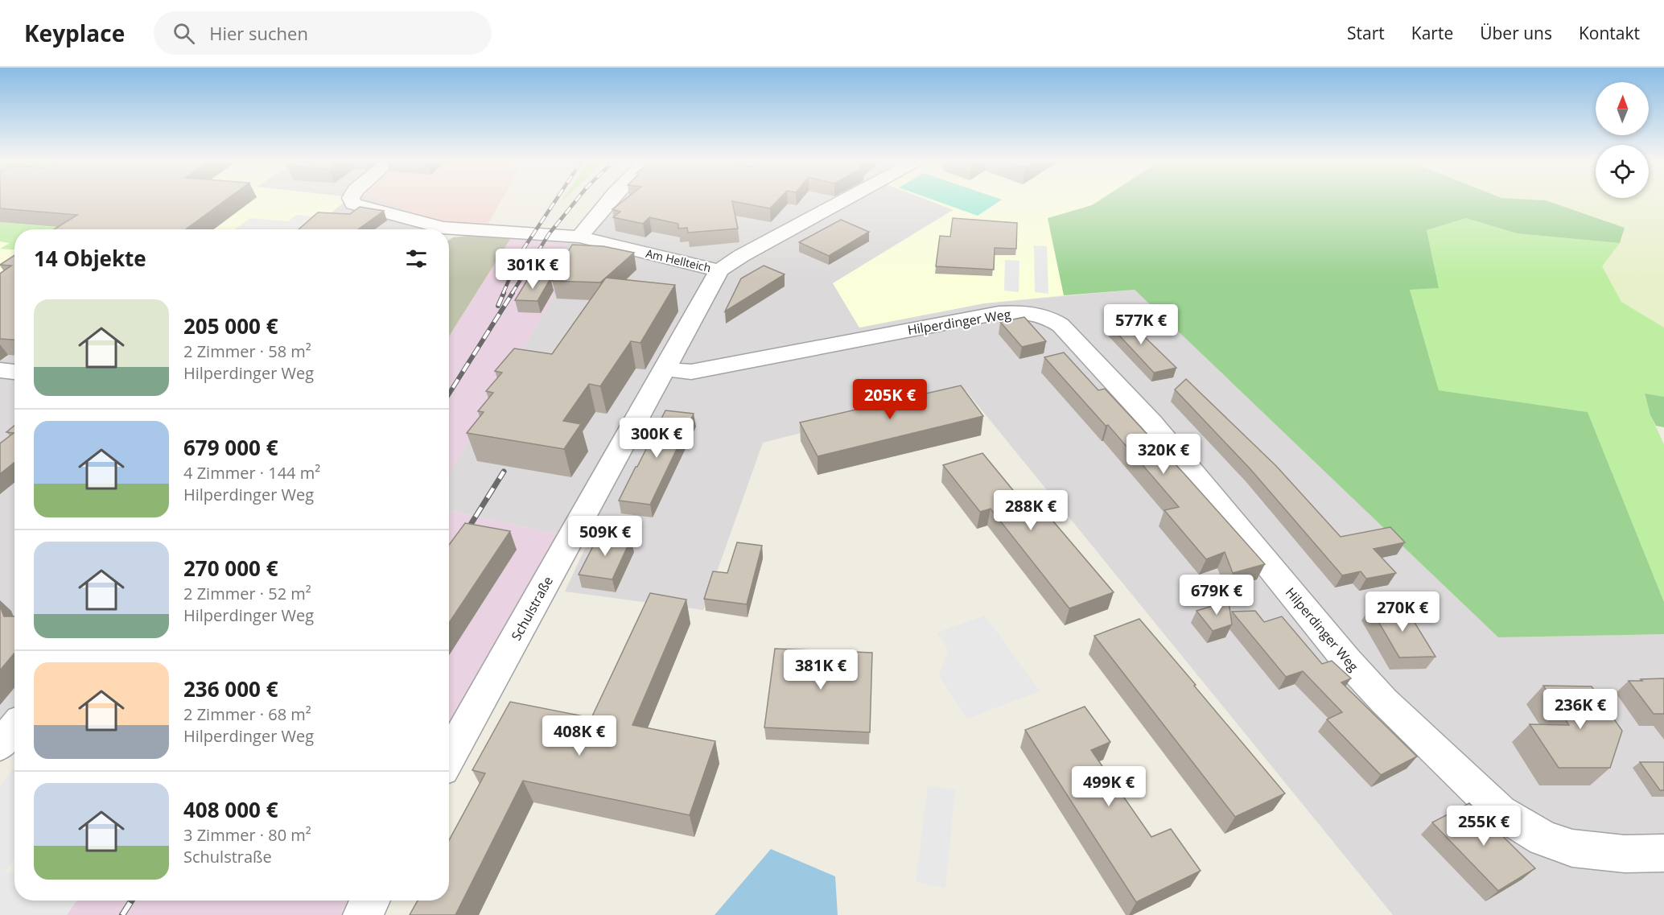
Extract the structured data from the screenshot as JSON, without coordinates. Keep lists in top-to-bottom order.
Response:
{
  "streets": {
    "street": ["Am Hellteich", "Hilperdinger Weg", "Schulstraße"]
  },
  "crossings": [
    ["Am Hellteich", "Schulstraße"],
    ["Hilperdinger Weg", "Schulstraße"]
  ],
  "north": "top",
  "page": {
    "header": "Keyplace",
    "search": "Hier suchen",
    "nav": [
      "Start",
      "Karte",
      "Über uns",
      "Kontakt"
    ],
    "heading": "14 Objekte",
    "price": [
      "301K €",
      "577K €",
      "205K €",
      "300K €",
      "320K €",
      "288K €",
      "509K €",
      "679K €",
      "270K €",
      "381K €",
      "236K €",
      "408K €",
      "499K €",
      "255K €"
    ],
    "list": [
      {
        "name": "205 000 €",
        "note": "2 Zimmer · 58 m² · Hilperdinger Weg"
      },
      {
        "name": "679 000 €",
        "note": "4 Zimmer · 144 m² · Hilperdinger Weg"
      },
      {
        "name": "270 000 €",
        "note": "2 Zimmer · 52 m² · Hilperdinger Weg"
      },
      {
        "name": "236 000 €",
        "note": "2 Zimmer · 68 m² · Hilperdinger Weg"
      },
      {
        "name": "408 000 €",
        "note": "3 Zimmer · 80 m² · Schulstraße"
      }
    ]
  }
}
